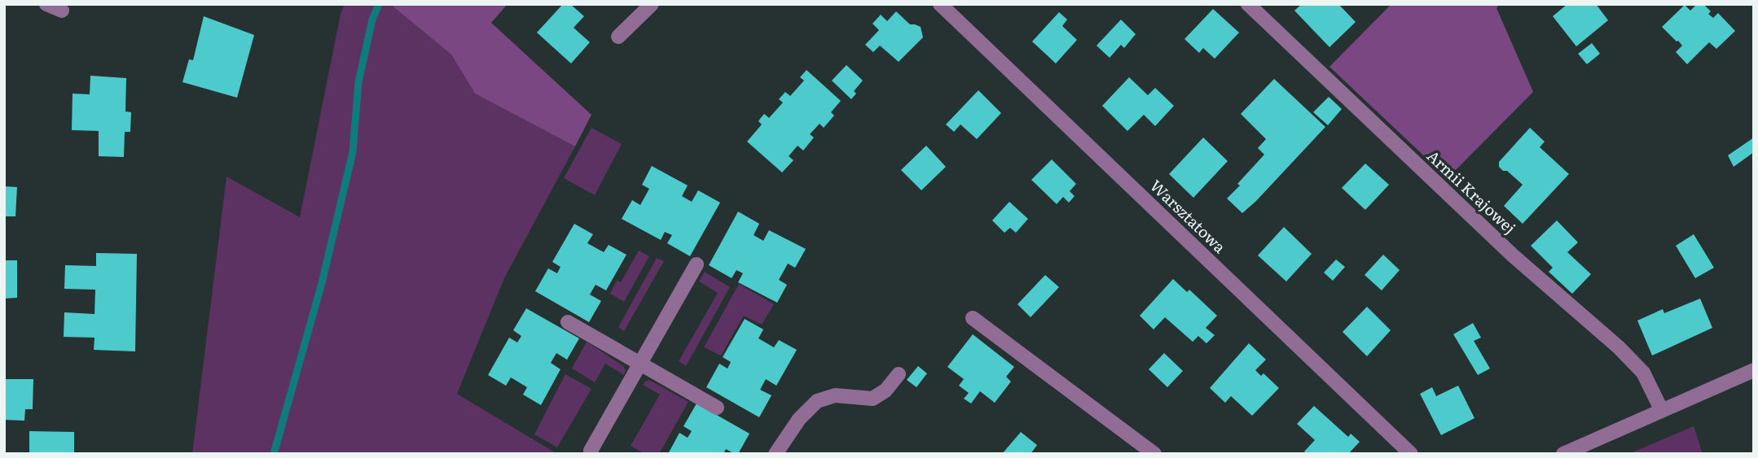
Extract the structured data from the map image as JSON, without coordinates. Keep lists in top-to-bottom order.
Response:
{
  "streets": {
    "street": ["Armii Krajowej", "Warsztatowa"]
  }
}
